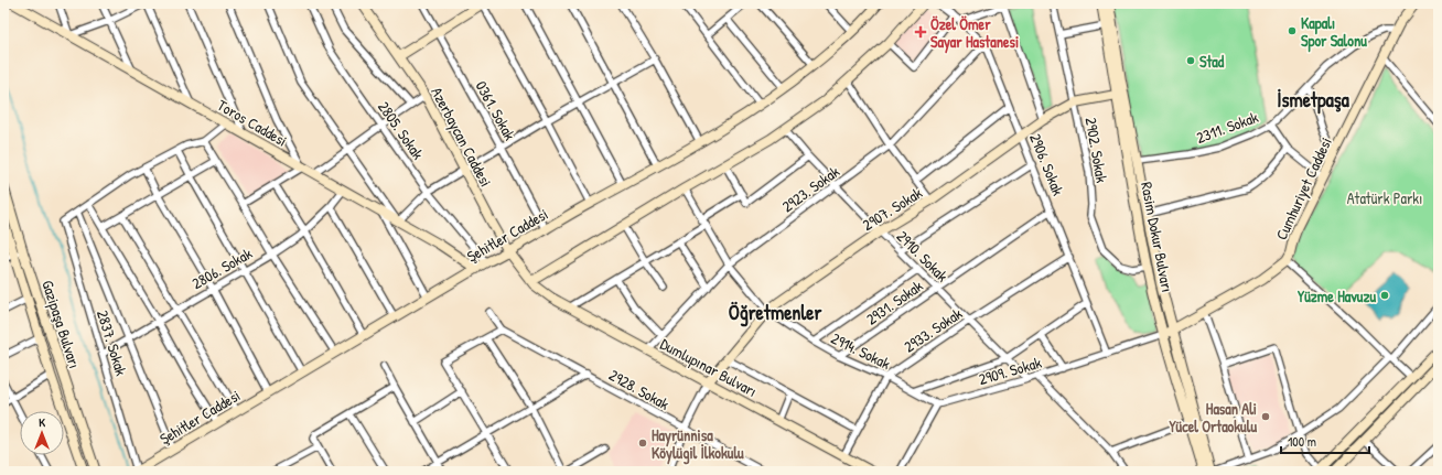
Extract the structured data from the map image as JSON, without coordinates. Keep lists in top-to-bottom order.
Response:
{
  "streets": {
    "street": [
      "0361. Sokak",
      "Toros Caddesi",
      "2311. Sokak",
      "2805. Sokak",
      "Azerbaycan Caddesi",
      "2902. Sokak",
      "2906. Sokak",
      "2923. Sokak",
      "Cumhuriyet Caddesi",
      "2907. Sokak",
      "Şehitler Caddesi",
      "Rasim Dokur Bulvarı",
      "2910. Sokak",
      "2806. Sokak",
      "2931. Sokak",
      "Gazipaşa Bulvarı",
      "2933. Sokak",
      "2837. Sokak",
      "2914. Sokak",
      "Dumlupınar Bulvarı",
      "2909. Sokak",
      "2928. Sokak"
    ]
  },
  "crossings": [
    ["0361. Sokak", "Şehitler Caddesi"],
    ["Toros Caddesi", "Şehitler Caddesi"],
    ["Toros Caddesi", "2806. Sokak"],
    ["2311. Sokak", "Cumhuriyet Caddesi"],
    ["2805. Sokak", "Şehitler Caddesi"],
    ["Azerbaycan Caddesi", "Şehitler Caddesi"],
    ["Azerbaycan Caddesi", "Dumlupınar Bulvarı"],
    ["2902. Sokak", "2907. Sokak"],
    ["2902. Sokak", "Rasim Dokur Bulvarı"],
    ["2906. Sokak", "2923. Sokak"],
    ["2906. Sokak", "2907. Sokak"],
    ["2906. Sokak", "2931. Sokak"],
    ["2906. Sokak", "2933. Sokak"],
    ["2906. Sokak", "2909. Sokak"],
    ["2923. Sokak", "2910. Sokak"],
    ["2923. Sokak", "2914. Sokak"],
    ["2923. Sokak", "Dumlupınar Bulvarı"],
    ["Cumhuriyet Caddesi", "Rasim Dokur Bulvarı"],
    ["Cumhuriyet Caddesi", "2909. Sokak"],
    ["2907. Sokak", "Rasim Dokur Bulvarı"],
    ["2907. Sokak", "2910. Sokak"],
    ["2907. Sokak", "2914. Sokak"],
    ["2907. Sokak", "Dumlupınar Bulvarı"],
    ["Şehitler Caddesi", "2837. Sokak"],
    ["Rasim Dokur Bulvarı", "2909. Sokak"],
    ["2910. Sokak", "2931. Sokak"],
    ["2910. Sokak", "2933. Sokak"],
    ["2910. Sokak", "2909. Sokak"],
    ["2806. Sokak", "2837. Sokak"],
    ["2931. Sokak", "2914. Sokak"],
    ["2933. Sokak", "2914. Sokak"],
    ["2933. Sokak", "Dumlupınar Bulvarı"],
    ["2914. Sokak", "2909. Sokak"]
  ],
  "districts": ["İsmetpaşa", "Öğretmenler"],
  "parks": ["Atatürk Parkı"],
  "places": {
    "other": [
      "Kapalı Spor Salonu",
      "Stad",
      "Yüzme Havuzu",
      "Hasan Ali Yücel Ortaokulu",
      "Hayrünnisa Köylügil İlkokulu"
    ],
    "health": ["Özel Ömer Sayar Hastanesi"]
  },
  "scale_bar": "100 m",
  "north": "top"
}
